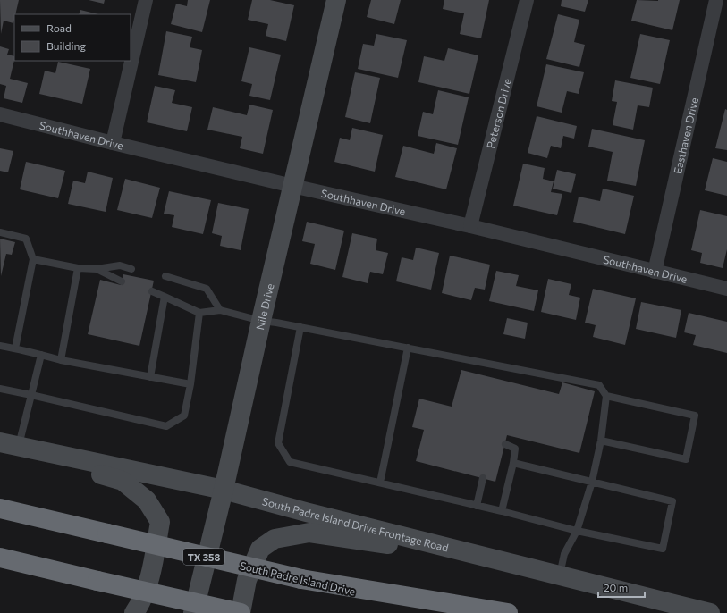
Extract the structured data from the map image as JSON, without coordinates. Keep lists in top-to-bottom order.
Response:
{
  "streets": {
    "highway": ["TX 358", "South Padre Island Drive"],
    "main road": ["Nile Drive", "South Padre Island Drive Frontage Road"],
    "street": ["Peterson Drive", "Southhaven Drive", "Easthaven Drive"]
  },
  "crossings": [
    ["Peterson Drive", "Southhaven Drive"],
    ["Southhaven Drive", "Easthaven Drive"],
    ["Southhaven Drive", "Nile Drive"],
    ["Nile Drive", "South Padre Island Drive Frontage Road"]
  ],
  "legend": ["Road", "Building"],
  "scale_bar": "20 m"
}
